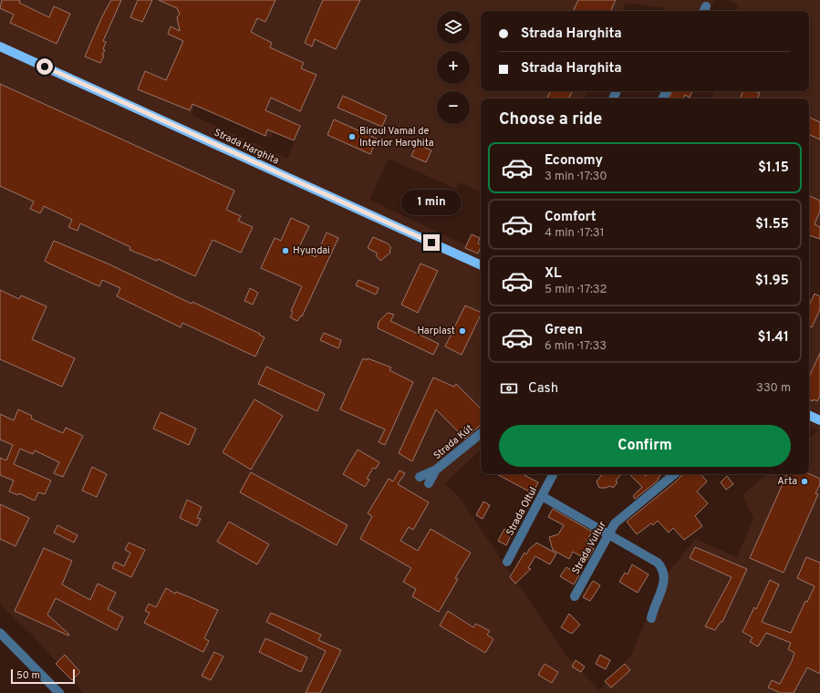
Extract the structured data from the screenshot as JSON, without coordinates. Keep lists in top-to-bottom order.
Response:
{
  "streets": {
    "main road": ["Strada Harghita"],
    "street": ["Strada Kút", "Strada Oltul", "Strada Vultur"]
  },
  "places": [
    "Biroul Vamal de Interior Harghita",
    "Hyundai",
    "Harplast",
    "Arta"
  ],
  "scale_bar": "50 m",
  "page": {
    "map_buttons": ["+", "−"],
    "banner": ["Strada Harghita", "Strada Harghita"],
    "heading": "Choose a ride",
    "list": [
      {
        "name": "Economy",
        "note": "3 min · 17:30",
        "value": "$1.15"
      },
      {
        "name": "Comfort",
        "note": "4 min · 17:31",
        "value": "$1.55"
      },
      {
        "name": "XL",
        "note": "5 min · 17:32",
        "value": "$1.95"
      },
      {
        "name": "Green",
        "note": "6 min · 17:33",
        "value": "$1.41"
      }
    ],
    "bubble": "1 min",
    "pay": ["Cash", "330 m"],
    "buttons": "Confirm",
    "scale": "50 m"
  }
}
